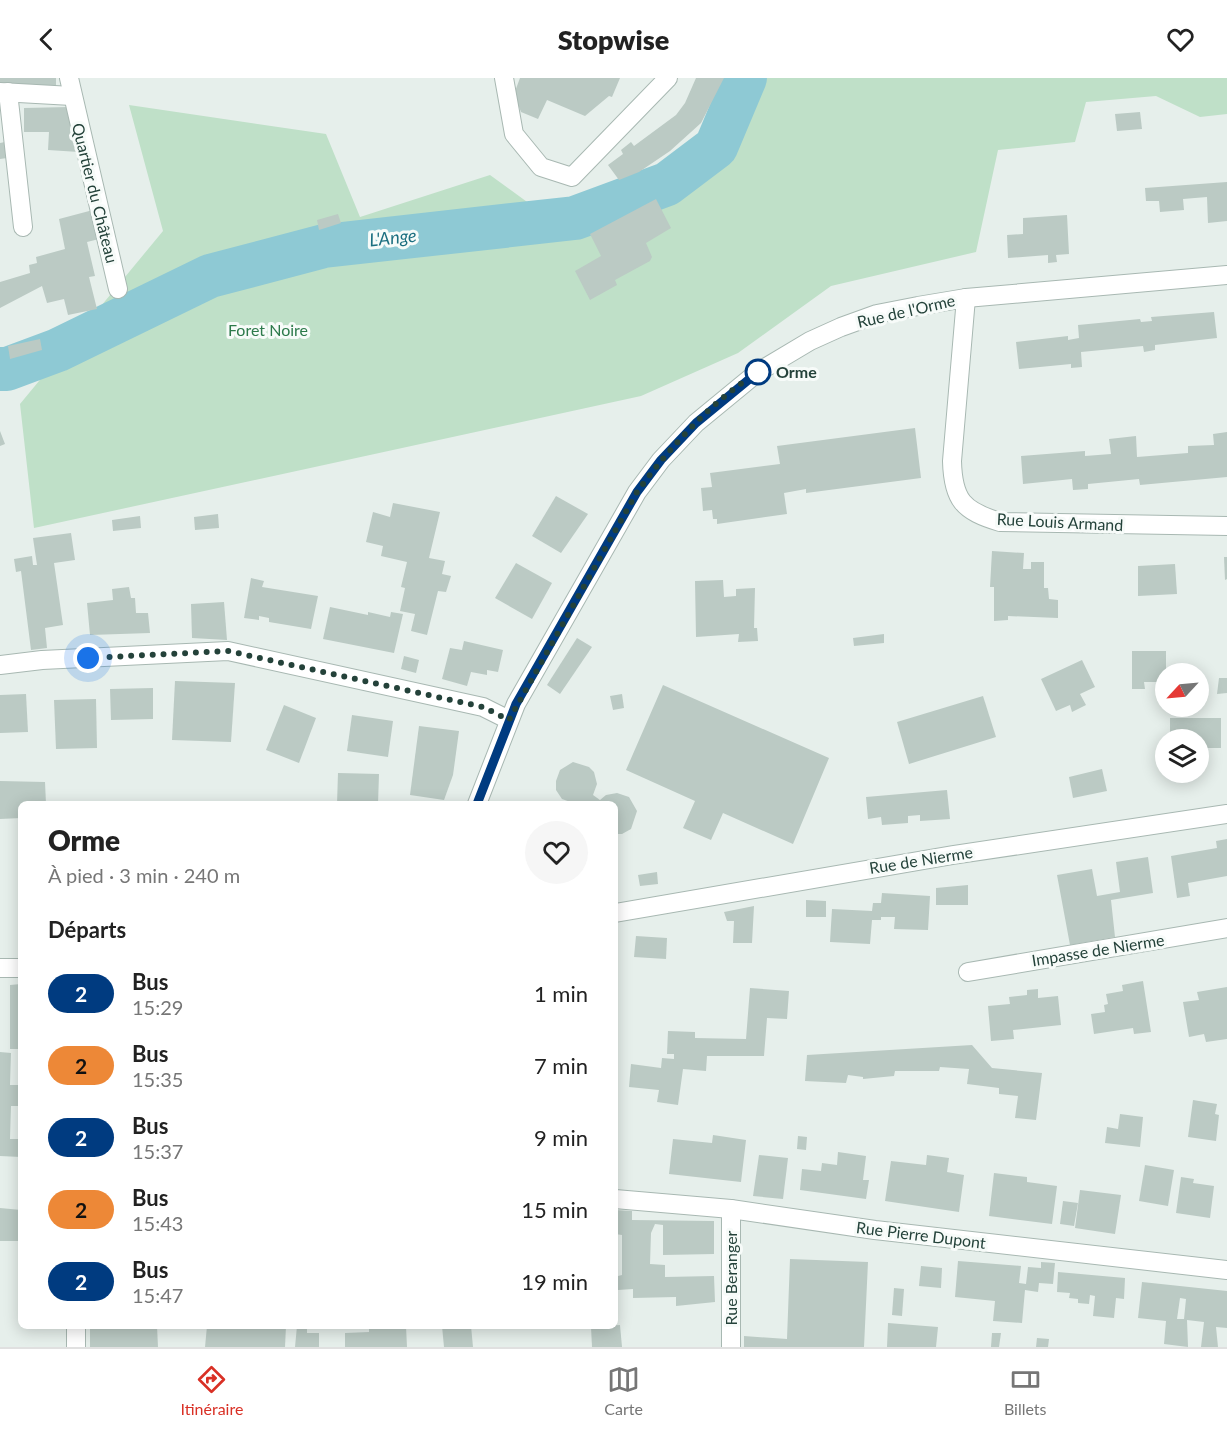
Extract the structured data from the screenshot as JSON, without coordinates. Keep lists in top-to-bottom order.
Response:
{
  "streets": {
    "street": [
      "Quartier du Château",
      "Rue de l'Orme",
      "Rue Louis Armand",
      "Rue de Nierme",
      "Impasse de Nierme",
      "Rue Pierre Dupont",
      "Rue Beranger"
    ]
  },
  "crossings": [
    ["Rue de l'Orme", "Rue Louis Armand"],
    ["Rue Pierre Dupont", "Rue Beranger"]
  ],
  "water": ["L'Ange"],
  "parks": ["Foret Noire"],
  "places": ["Orme"],
  "lines": ["bus line 2"],
  "north": "bottom left",
  "page": {
    "header": "Stopwise",
    "heading": [
      ["Orme", "À pied · 3 min · 240 m"],
      "Départs"
    ],
    "list": [
      {
        "mark": "2",
        "name": "Bus",
        "note": "15:29",
        "value": "1 min"
      },
      {
        "mark": "2",
        "name": "Bus",
        "note": "15:35",
        "value": "7 min"
      },
      {
        "mark": "2",
        "name": "Bus",
        "note": "15:37",
        "value": "9 min"
      },
      {
        "mark": "2",
        "name": "Bus",
        "note": "15:43",
        "value": "15 min"
      },
      {
        "mark": "2",
        "name": "Bus",
        "note": "15:47",
        "value": "19 min"
      }
    ],
    "tabs": ["Itinéraire", "Carte", "Billets"]
  }
}
